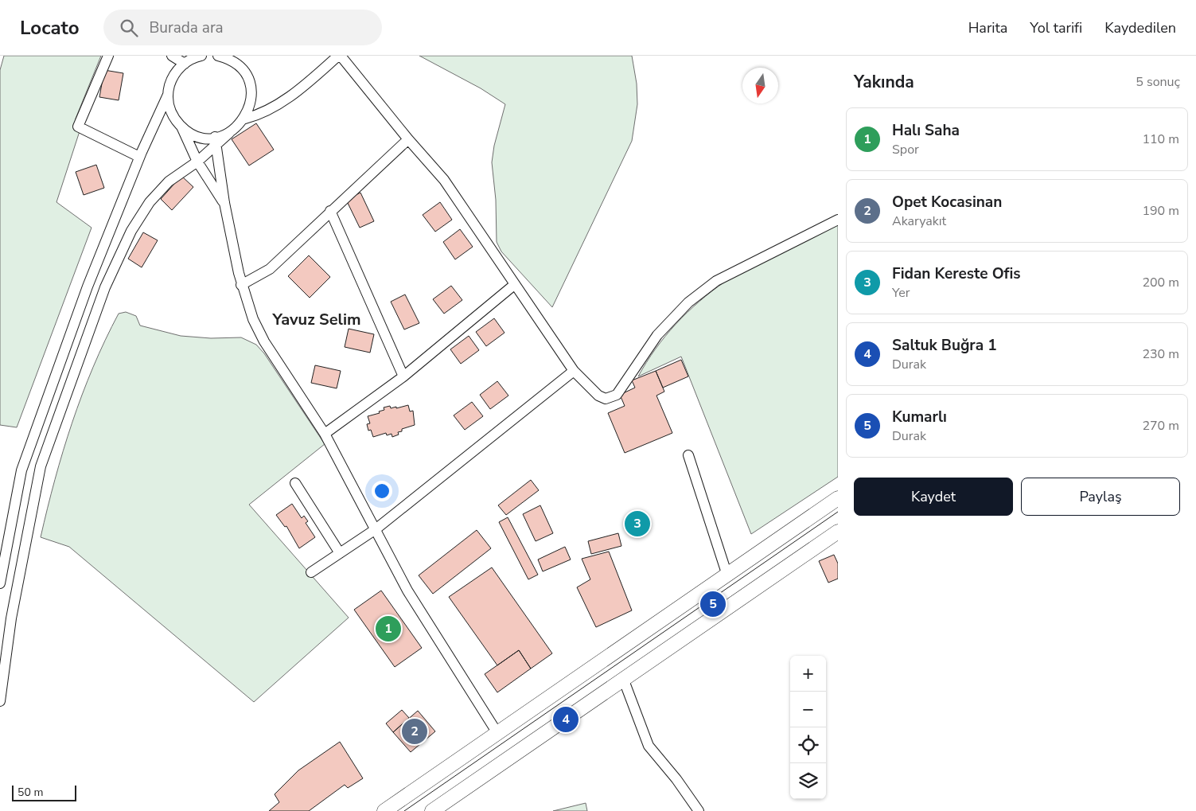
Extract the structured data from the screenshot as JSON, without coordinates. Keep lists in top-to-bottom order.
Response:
{
  "districts": ["Yavuz Selim"],
  "scale_bar": "50 m",
  "north": "bottom",
  "page": {
    "header": "Locato",
    "search": "Burada ara",
    "nav": ["Harita", "Yol tarifi", "Kaydedilen"],
    "heading": ["Yakında", "5 sonuç"],
    "list": [
      {
        "mark": "1",
        "name": "Halı Saha",
        "note": "Spor",
        "value": "110 m"
      },
      {
        "mark": "2",
        "name": "Opet Kocasinan",
        "note": "Akaryakıt",
        "value": "190 m"
      },
      {
        "mark": "3",
        "name": "Fidan Kereste Ofis",
        "note": "Yer",
        "value": "200 m"
      },
      {
        "mark": "4",
        "name": "Saltuk Buğra 1",
        "note": "Durak",
        "value": "230 m"
      },
      {
        "mark": "5",
        "name": "Kumarlı",
        "note": "Durak",
        "value": "270 m"
      }
    ],
    "buttons": ["Kaydet", "Paylaş"],
    "pins": [
      "3",
      "5",
      "1",
      "4",
      "2"
    ],
    "map_buttons": ["+", "−"],
    "scale": "50 m"
  }
}
